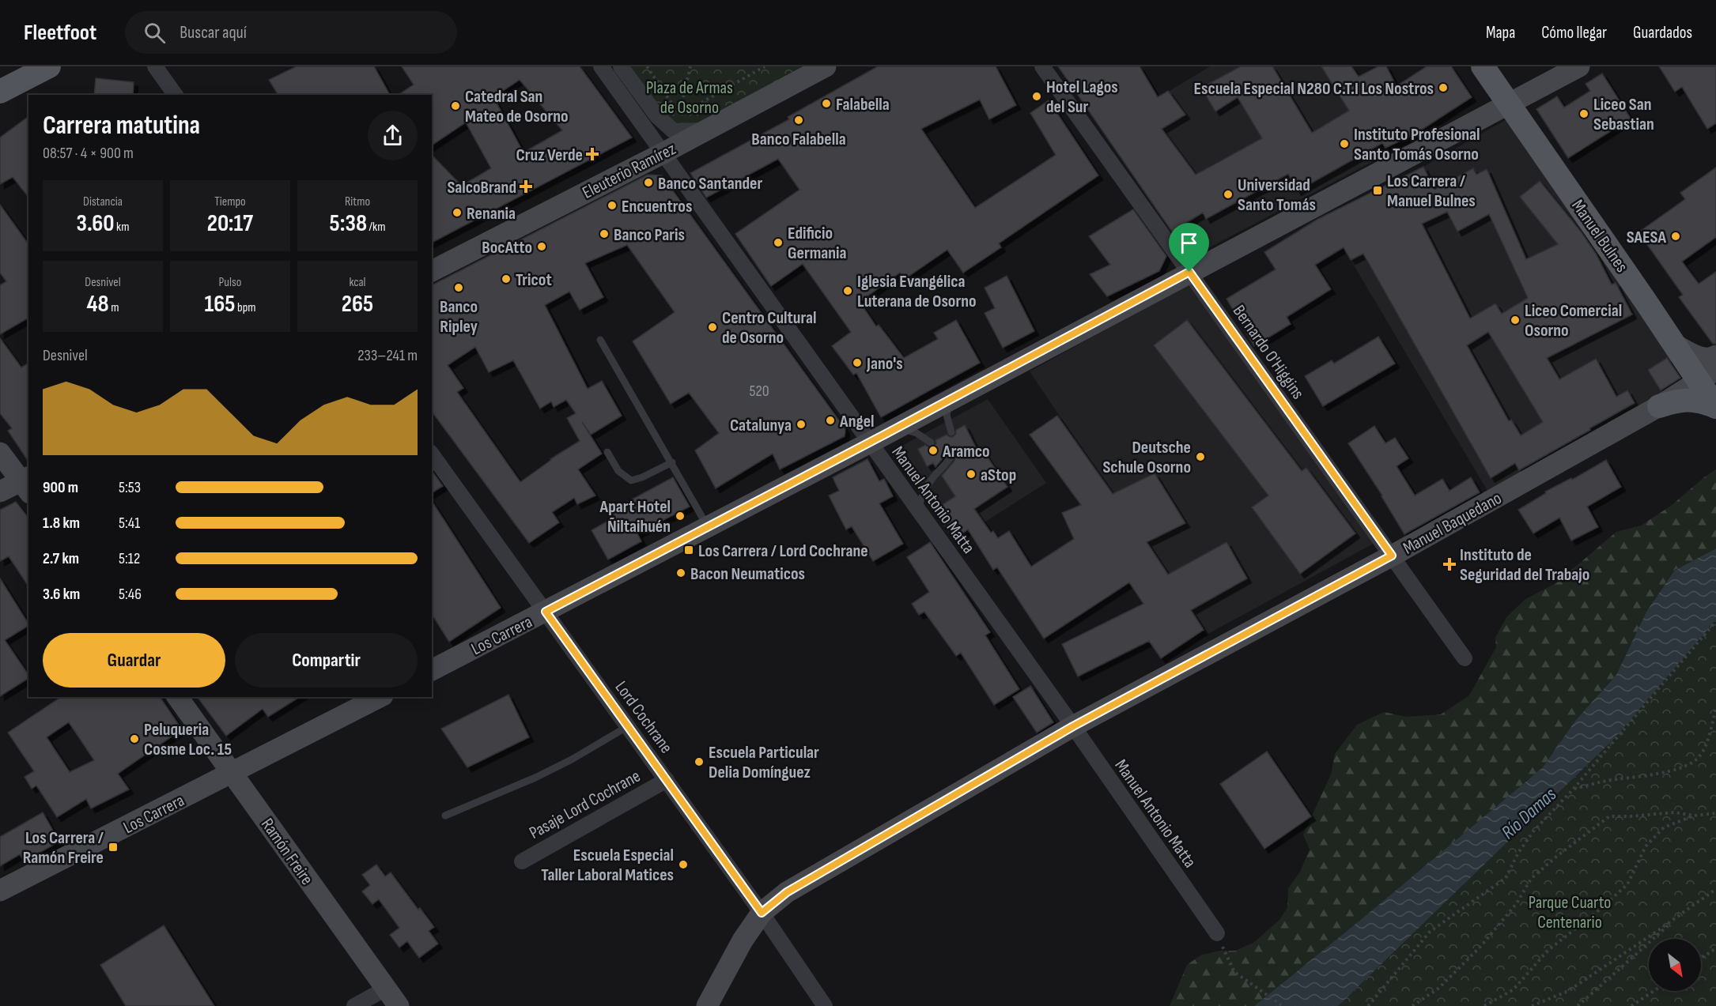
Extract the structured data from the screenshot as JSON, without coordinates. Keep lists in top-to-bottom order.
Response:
{
  "streets": {
    "main road": [
      "Eleuterio Ramírez",
      "Manuel Bulnes",
      "Manuel Baquedano",
      "Los Carrera",
      "Ramón Freire"
    ],
    "street": [
      "Bernardo O'Higgins",
      "Manuel Antonio Matta",
      "Lord Cochrane",
      "Pasaje Lord Cochrane"
    ]
  },
  "crossings": [
    ["Eleuterio Ramírez", "Manuel Antonio Matta"],
    ["Manuel Bulnes", "Manuel Baquedano"],
    ["Manuel Bulnes", "Los Carrera"],
    ["Bernardo O'Higgins", "Manuel Baquedano"],
    ["Bernardo O'Higgins", "Los Carrera"],
    ["Manuel Antonio Matta", "Manuel Baquedano"],
    ["Manuel Antonio Matta", "Los Carrera"],
    ["Manuel Baquedano", "Lord Cochrane"],
    ["Los Carrera", "Lord Cochrane"],
    ["Los Carrera", "Ramón Freire"],
    ["Lord Cochrane", "Pasaje Lord Cochrane"]
  ],
  "water": ["Río Damas"],
  "parks": ["Plaza de Armas de Osorno", "Parque Cuarto Centenario"],
  "places": {
    "other": [
      "Escuela Especial N280 C.T.I Los Nostros",
      "Hotel Lagos del Sur",
      "Falabella",
      "Catedral San Mateo de Osorno",
      "Liceo San Sebastian",
      "Banco Falabella",
      "Instituto Profesional Santo Tomás Osorno",
      "Banco Santander",
      "Universidad Santo Tomás",
      "Encuentros",
      "Renania",
      "Banco Paris",
      "SAESA",
      "Edificio Germania",
      "BocAtto",
      "Tricot",
      "Banco Ripley",
      "Iglesia Evangélica Luterana de Osorno",
      "Liceo Comercial Osorno",
      "Centro Cultural de Osorno",
      "Jano's",
      "Angel",
      "Catalunya",
      "Aramco",
      "Deutsche Schule Osorno",
      "aStop",
      "Apart Hotel Ñiltaihuén",
      "Bacon Neumaticos",
      "Peluqueria Cosme Loc. 15",
      "Escuela Particular Delia Domínguez",
      "Escuela Especial Taller Laboral Matices"
    ],
    "health": ["Cruz Verde", "SalcoBrand", "Instituto de Seguridad del Trabajo"],
    "transit": ["Los Carrera / Manuel Bulnes", "Los Carrera / Lord Cochrane", "Los Carrera / Ramón Freire"]
  },
  "house_numbers": ["520"],
  "north": "bottom right",
  "page": {
    "header": "Fleetfoot",
    "search": "Buscar aquí",
    "nav": ["Mapa", "Cómo llegar", "Guardados"],
    "heading": ["Carrera matutina", "08:57 · 4 × 900 m"],
    "stats": [
      ["Distancia", "3.60 km"],
      ["Tiempo", "20:17"],
      ["Ritmo", "5:38 /km"],
      ["Desnivel", "48 m"],
      ["Pulso", "165 bpm"],
      ["kcal", "265"]
    ],
    "chart": ["Desnivel", "233–241 m"],
    "list": [
      {
        "name": "900 m",
        "note": "5:53"
      },
      {
        "name": "1.8 km",
        "note": "5:41"
      },
      {
        "name": "2.7 km",
        "note": "5:12"
      },
      {
        "name": "3.6 km",
        "note": "5:46"
      }
    ],
    "buttons": ["Guardar", "Compartir"]
  }
}
